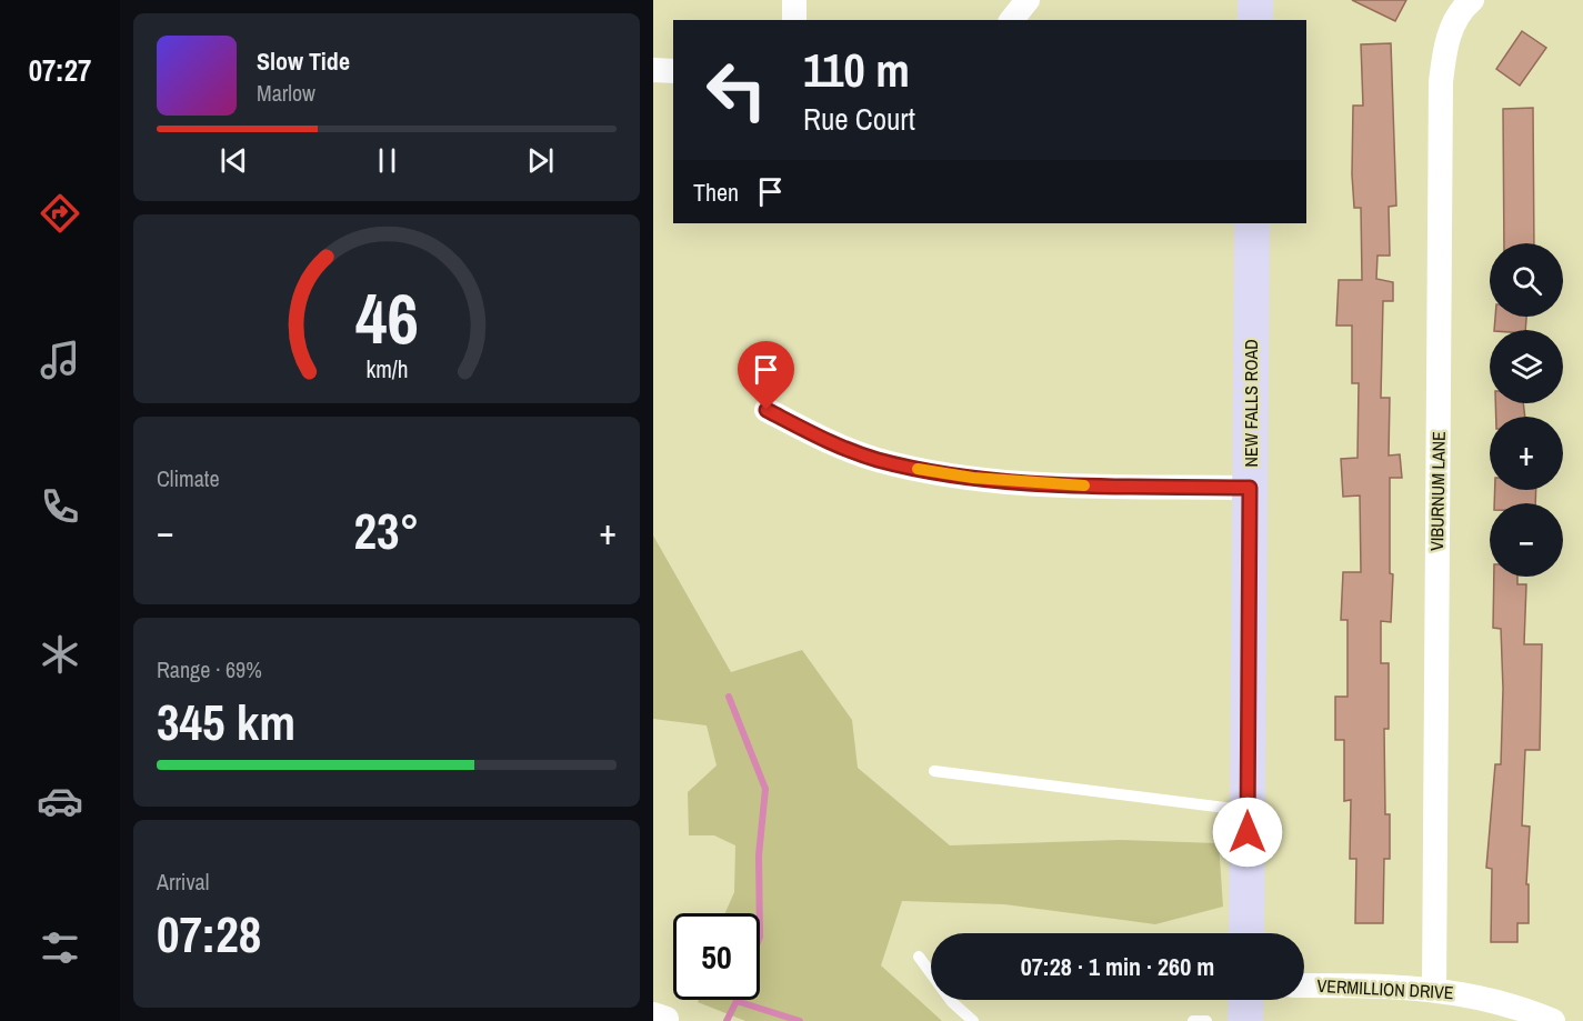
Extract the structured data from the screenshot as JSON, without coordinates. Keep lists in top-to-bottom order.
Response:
{
  "streets": {
    "main road": ["NEW FALLS ROAD"],
    "street": ["VIBURNUM LANE", "VERMILLION DRIVE"]
  },
  "crossings": [
    ["VIBURNUM LANE", "VERMILLION DRIVE"]
  ],
  "page": {
    "tabs": "07:27",
    "turn": ["110 m", "Rue Court"],
    "song": ["Slow Tide", "Marlow"],
    "then": "Then",
    "map_buttons": ["+", "−"],
    "tile": [
      "Climate",
      ["Range · 69%", "345 km"],
      ["Arrival", "07:28"]
    ],
    "heat": ["−", "23°", "+"],
    "limit": "50",
    "trip": "07:28 · 1 min · 260 m",
    "gauge": ["46", "km/h"]
  }
}
